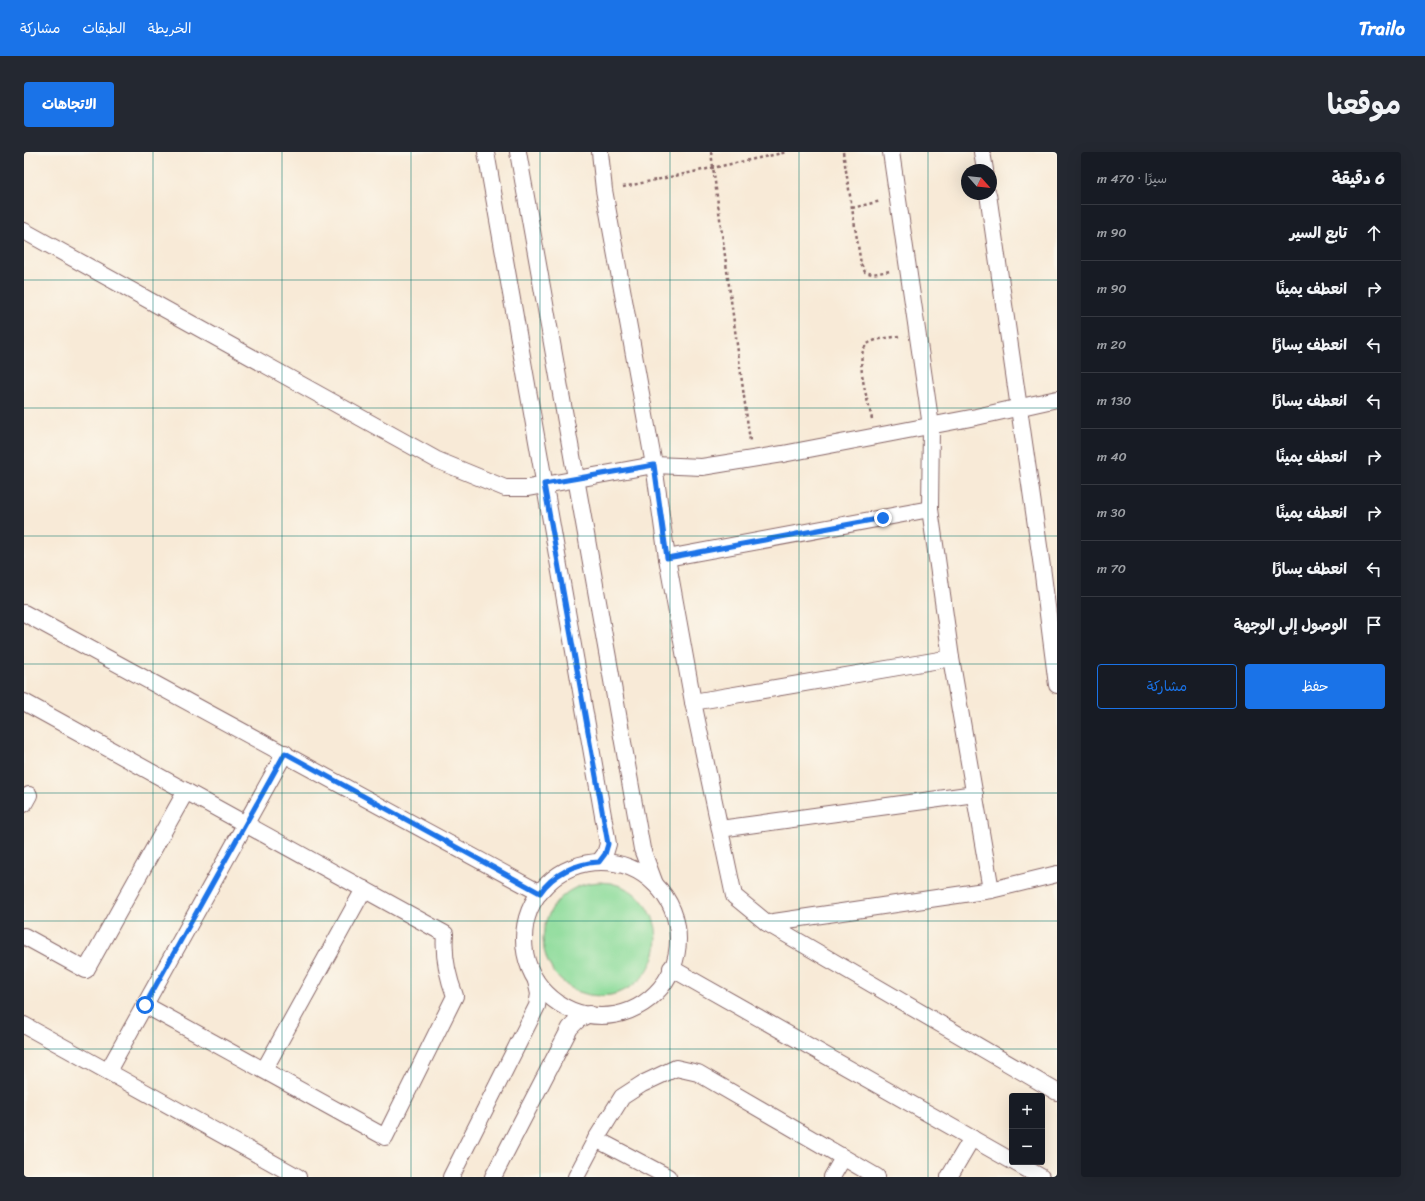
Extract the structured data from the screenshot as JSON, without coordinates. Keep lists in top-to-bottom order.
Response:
{
  "north": "bottom right",
  "page": {
    "header": "Trailo",
    "nav": ["الخريطة", "الطبقات", "مشاركة"],
    "title": "موقعنا",
    "buttons": [
      "الاتجاهات",
      ["حفظ", "مشاركة"]
    ],
    "heading": ["6 دقيقة", "سيرًا · 470 m"],
    "list": [
      ["تابع السير", "90 m"],
      ["انعطف يمينًا", "90 m"],
      ["انعطف يسارًا", "20 m"],
      ["انعطف يسارًا", "130 m"],
      ["انعطف يمينًا", "40 m"],
      ["انعطف يمينًا", "30 m"],
      ["انعطف يسارًا", "70 m"],
      "الوصول إلى الوجهة"
    ],
    "map_buttons": ["+", "−"]
  }
}
